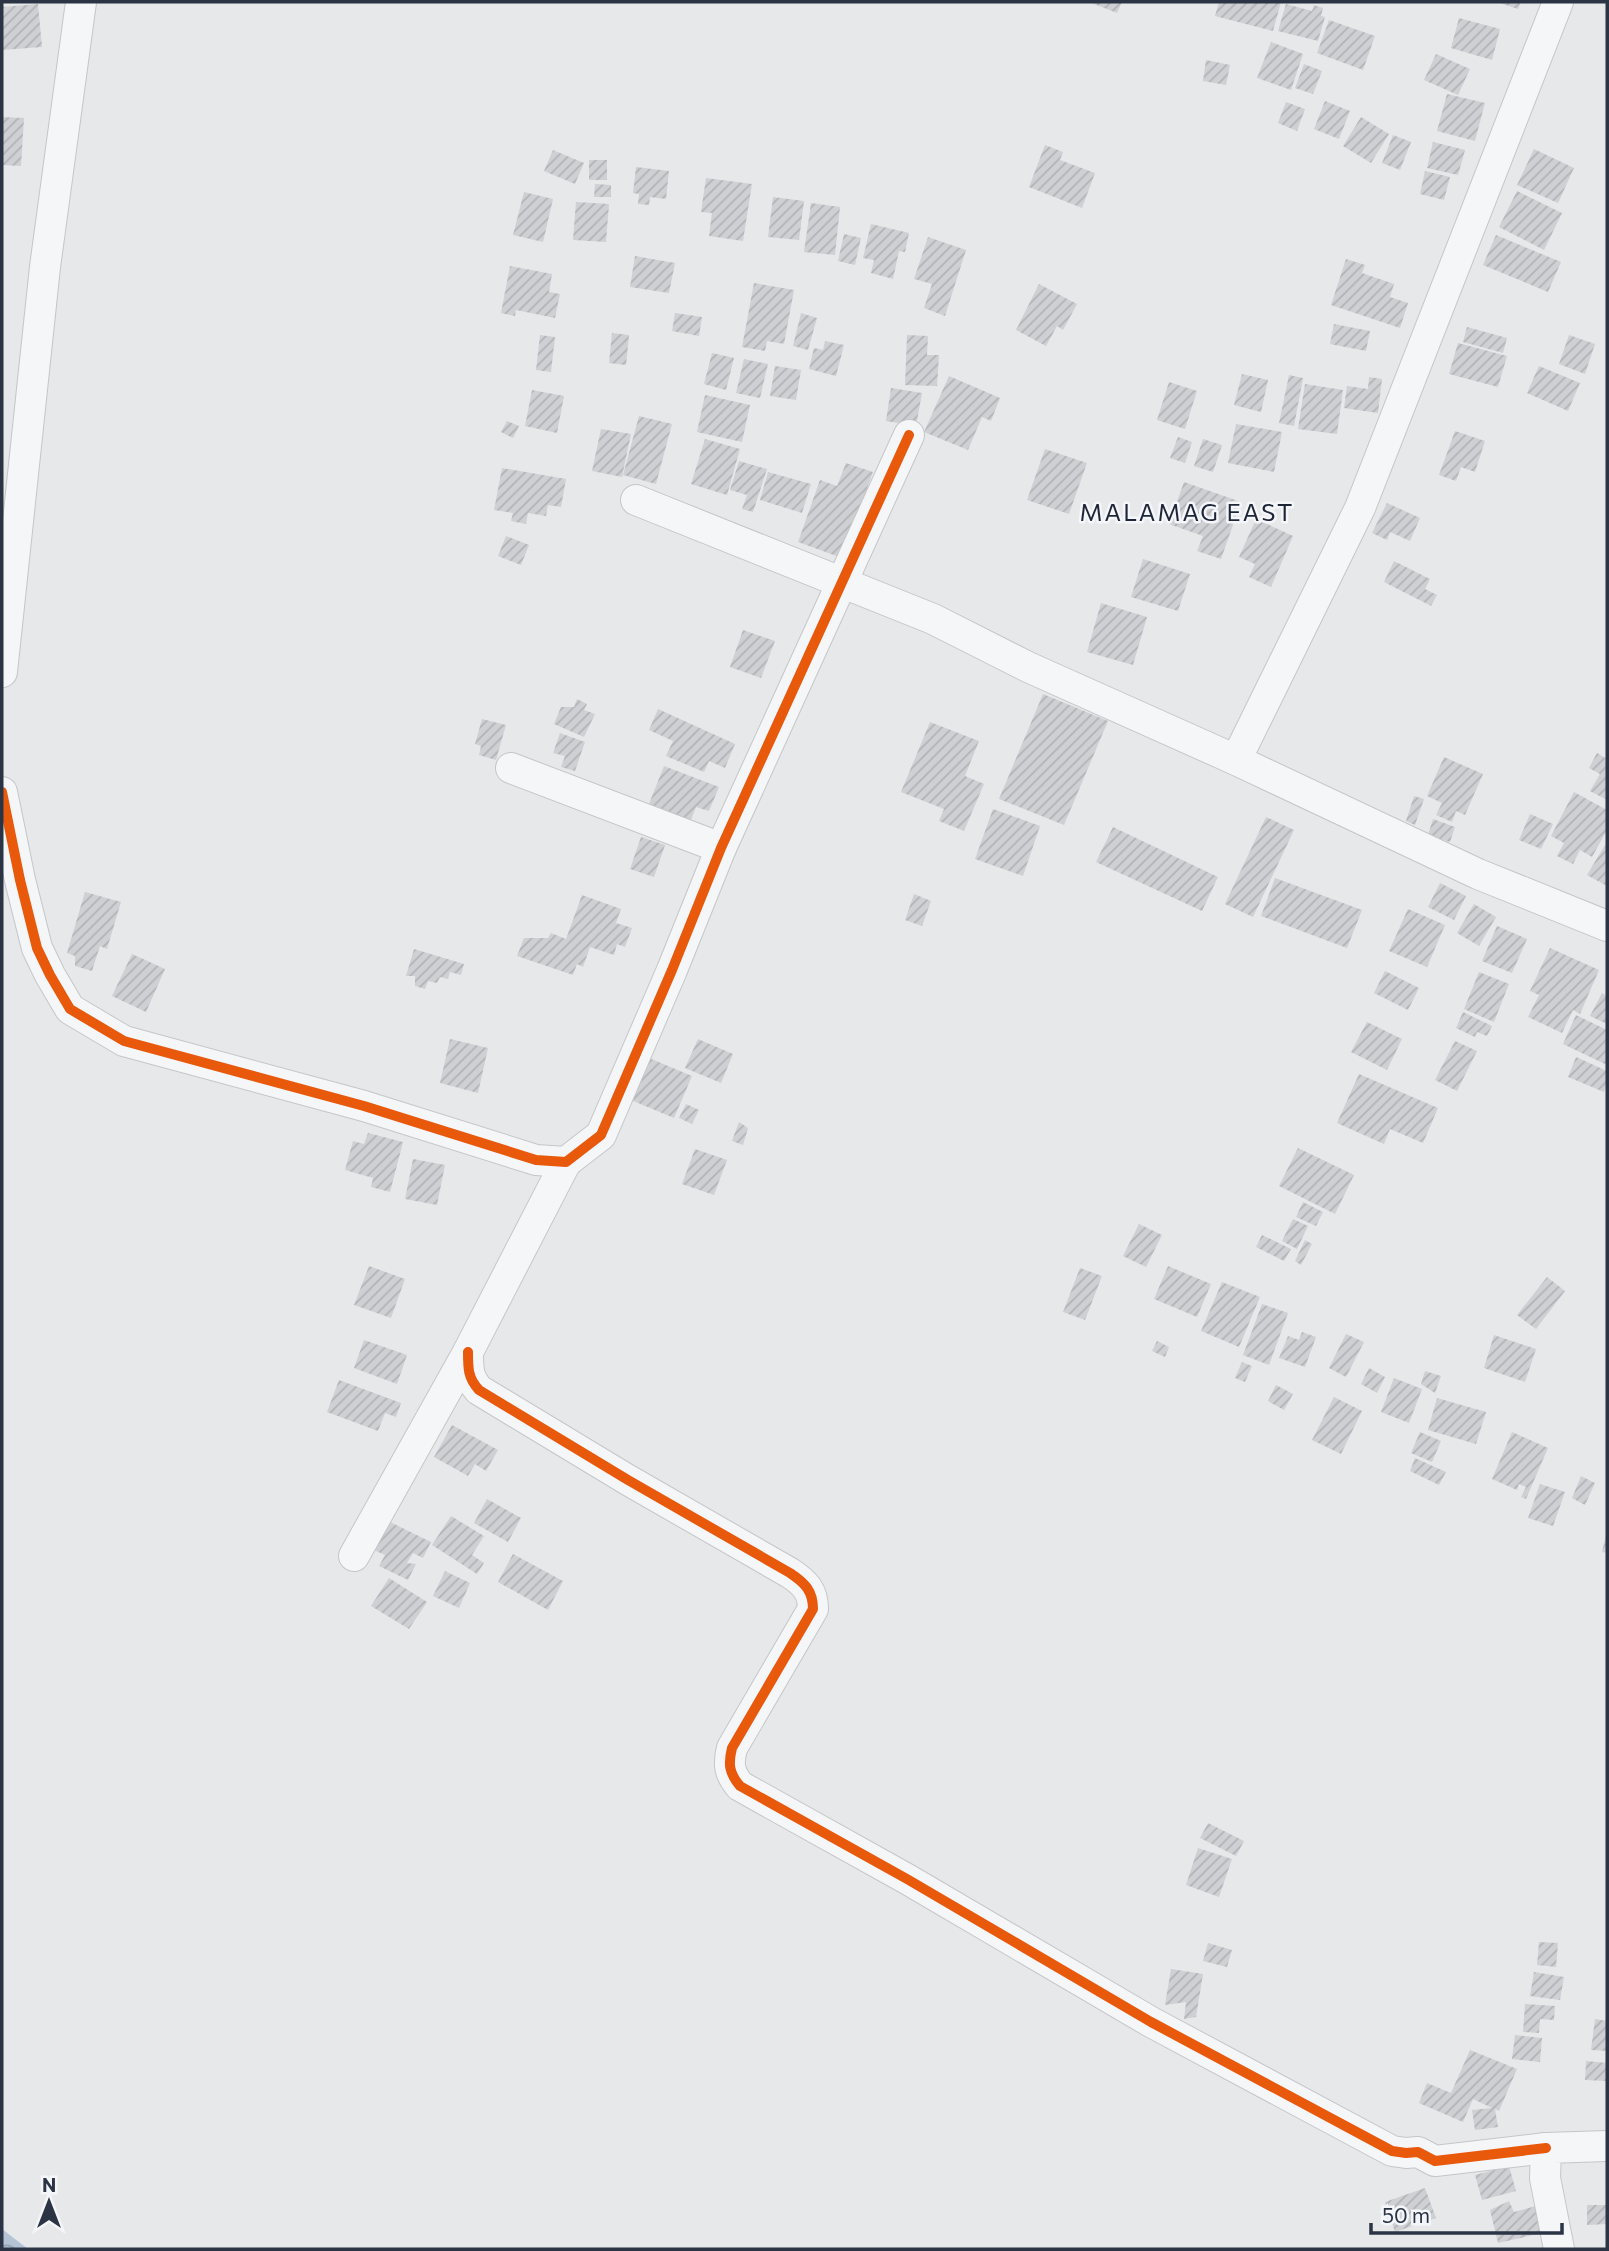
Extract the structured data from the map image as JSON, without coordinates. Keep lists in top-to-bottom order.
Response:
{
  "districts": ["MALAMAG EAST"],
  "scale_bar": "50 m",
  "north": "top"
}
